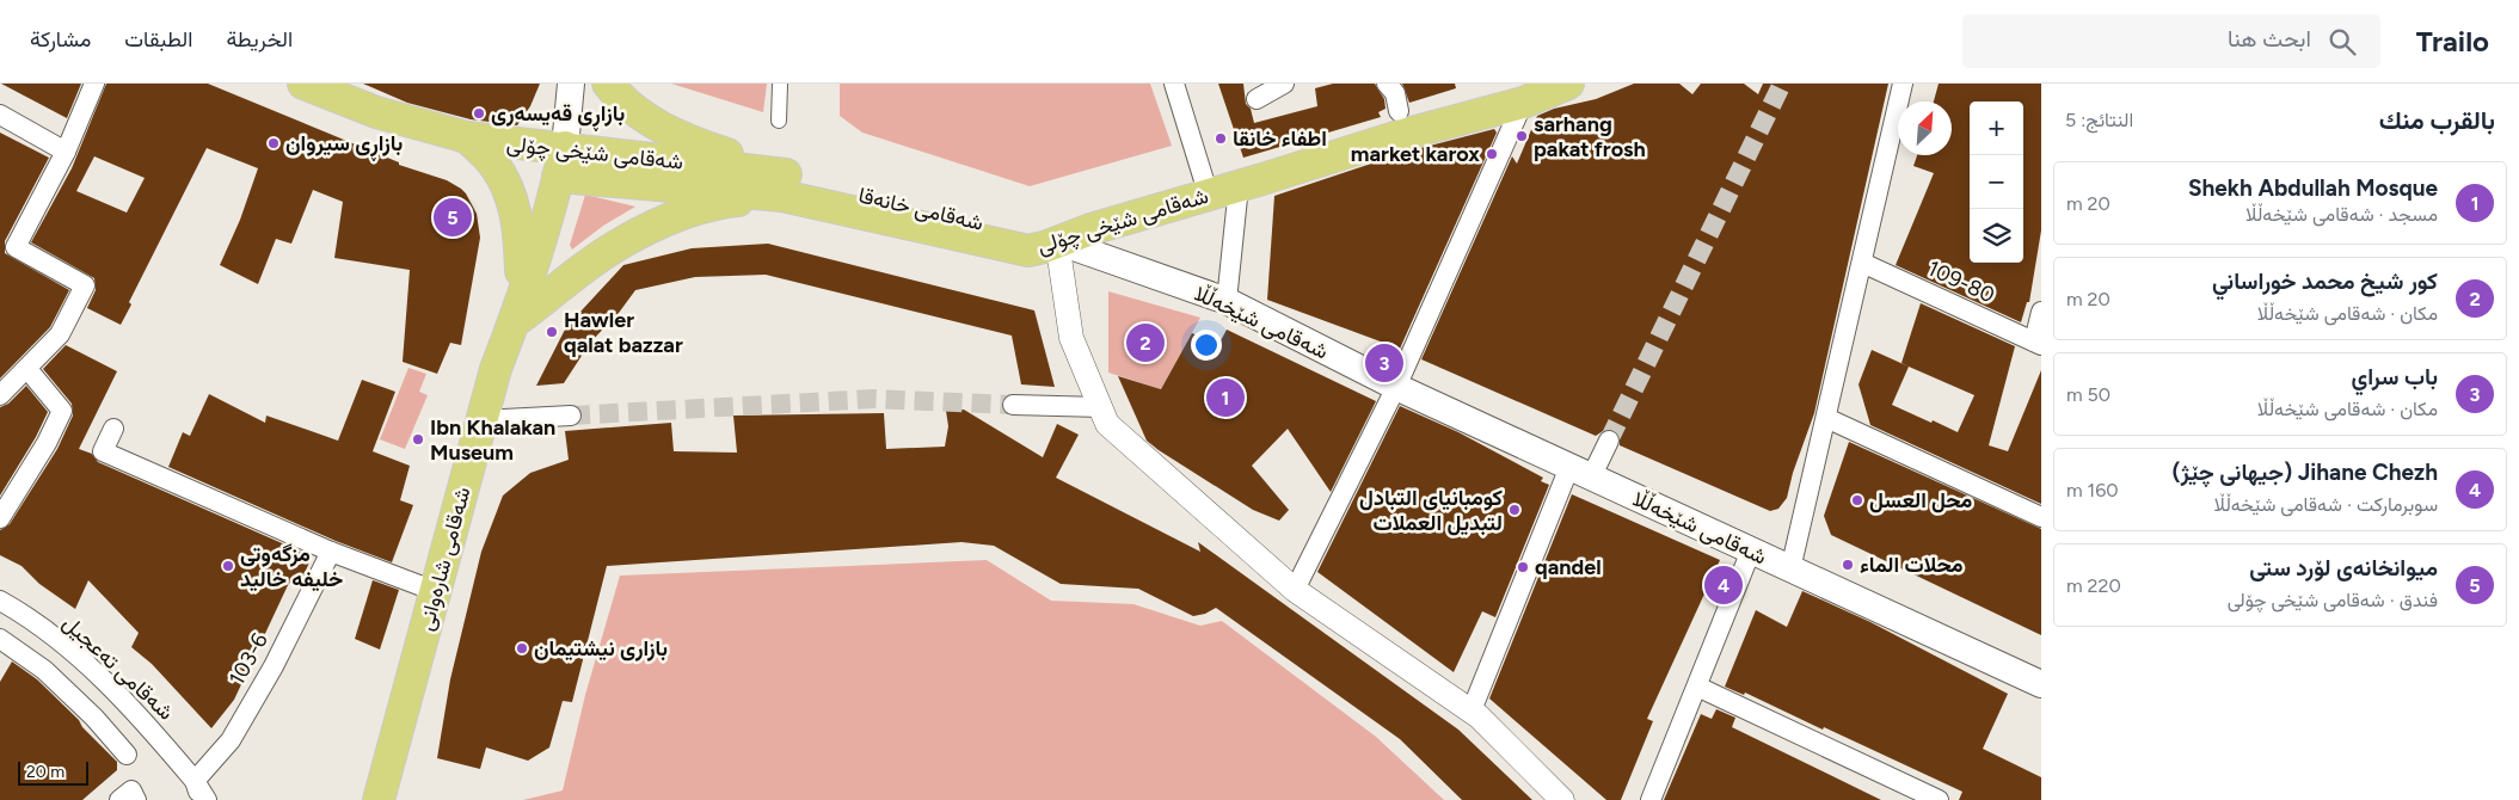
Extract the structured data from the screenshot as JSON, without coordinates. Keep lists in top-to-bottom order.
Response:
{
  "streets": {
    "main road": [
      "شەقامی شێخی چۆلی",
      "شەقامی خانەقا",
      "شەقامی شێخەڵڵا",
      "شەقامی شارەوانی"
    ],
    "street": ["109-80", "103-6", "شەقامی تەعجیل"]
  },
  "crossings": [
    ["شەقامی شێخی چۆلی", "شەقامی خانەقا"],
    ["شەقامی شێخی چۆلی", "شەقامی شێخەڵڵا"],
    ["شەقامی شێخی چۆلی", "شەقامی شارەوانی"],
    ["شەقامی خانەقا", "شەقامی شێخەڵڵا"],
    ["103-6", "شەقامی تەعجیل"]
  ],
  "places": [
    "بازاڕی قەیسەری",
    "sarhang pakat frosh",
    "اطفاء خانقا",
    "بازاڕی سیروان",
    "market karox",
    "Hawler qalat bazzar",
    "Ibn Khalakan Museum",
    "محل العسل",
    "كومبانياى التبادل لتبديل العملات",
    "محلات الماء",
    "مزگه‌وتی خلیفه‌ خالید",
    "qandel",
    "بازاری نیشتیمان"
  ],
  "scale_bar": "20 m",
  "north": "top right",
  "page": {
    "header": "Trailo",
    "search": "ابحث هنا",
    "nav": ["الخريطة", "الطبقات", "مشاركة"],
    "heading": ["بالقرب منك", "النتائج: 5"],
    "map_buttons": ["+", "−"],
    "list": [
      {
        "mark": "1",
        "name": "Shekh Abdullah Mosque",
        "note": "مسجد · شەقامی شێخەڵڵا",
        "value": "20 m"
      },
      {
        "mark": "2",
        "name": "كور شيخ محمد خوراساني",
        "note": "مكان · شەقامی شێخەڵڵا",
        "value": "20 m"
      },
      {
        "mark": "3",
        "name": "باب سراي",
        "note": "مكان · شەقامی شێخەڵڵا",
        "value": "50 m"
      },
      {
        "mark": "4",
        "name": "Jihane Chezh (جیهانی چێژ)",
        "note": "سوبرماركت · شەقامی شێخەڵڵا",
        "value": "160 m"
      },
      {
        "mark": "5",
        "name": "میوانخانەی لۆرد ستی",
        "note": "فندق · شەقامی شێخی چۆلی",
        "value": "220 m"
      }
    ],
    "pins": [
      "5",
      "2",
      "3",
      "1",
      "4"
    ],
    "scale": "20 m"
  }
}
